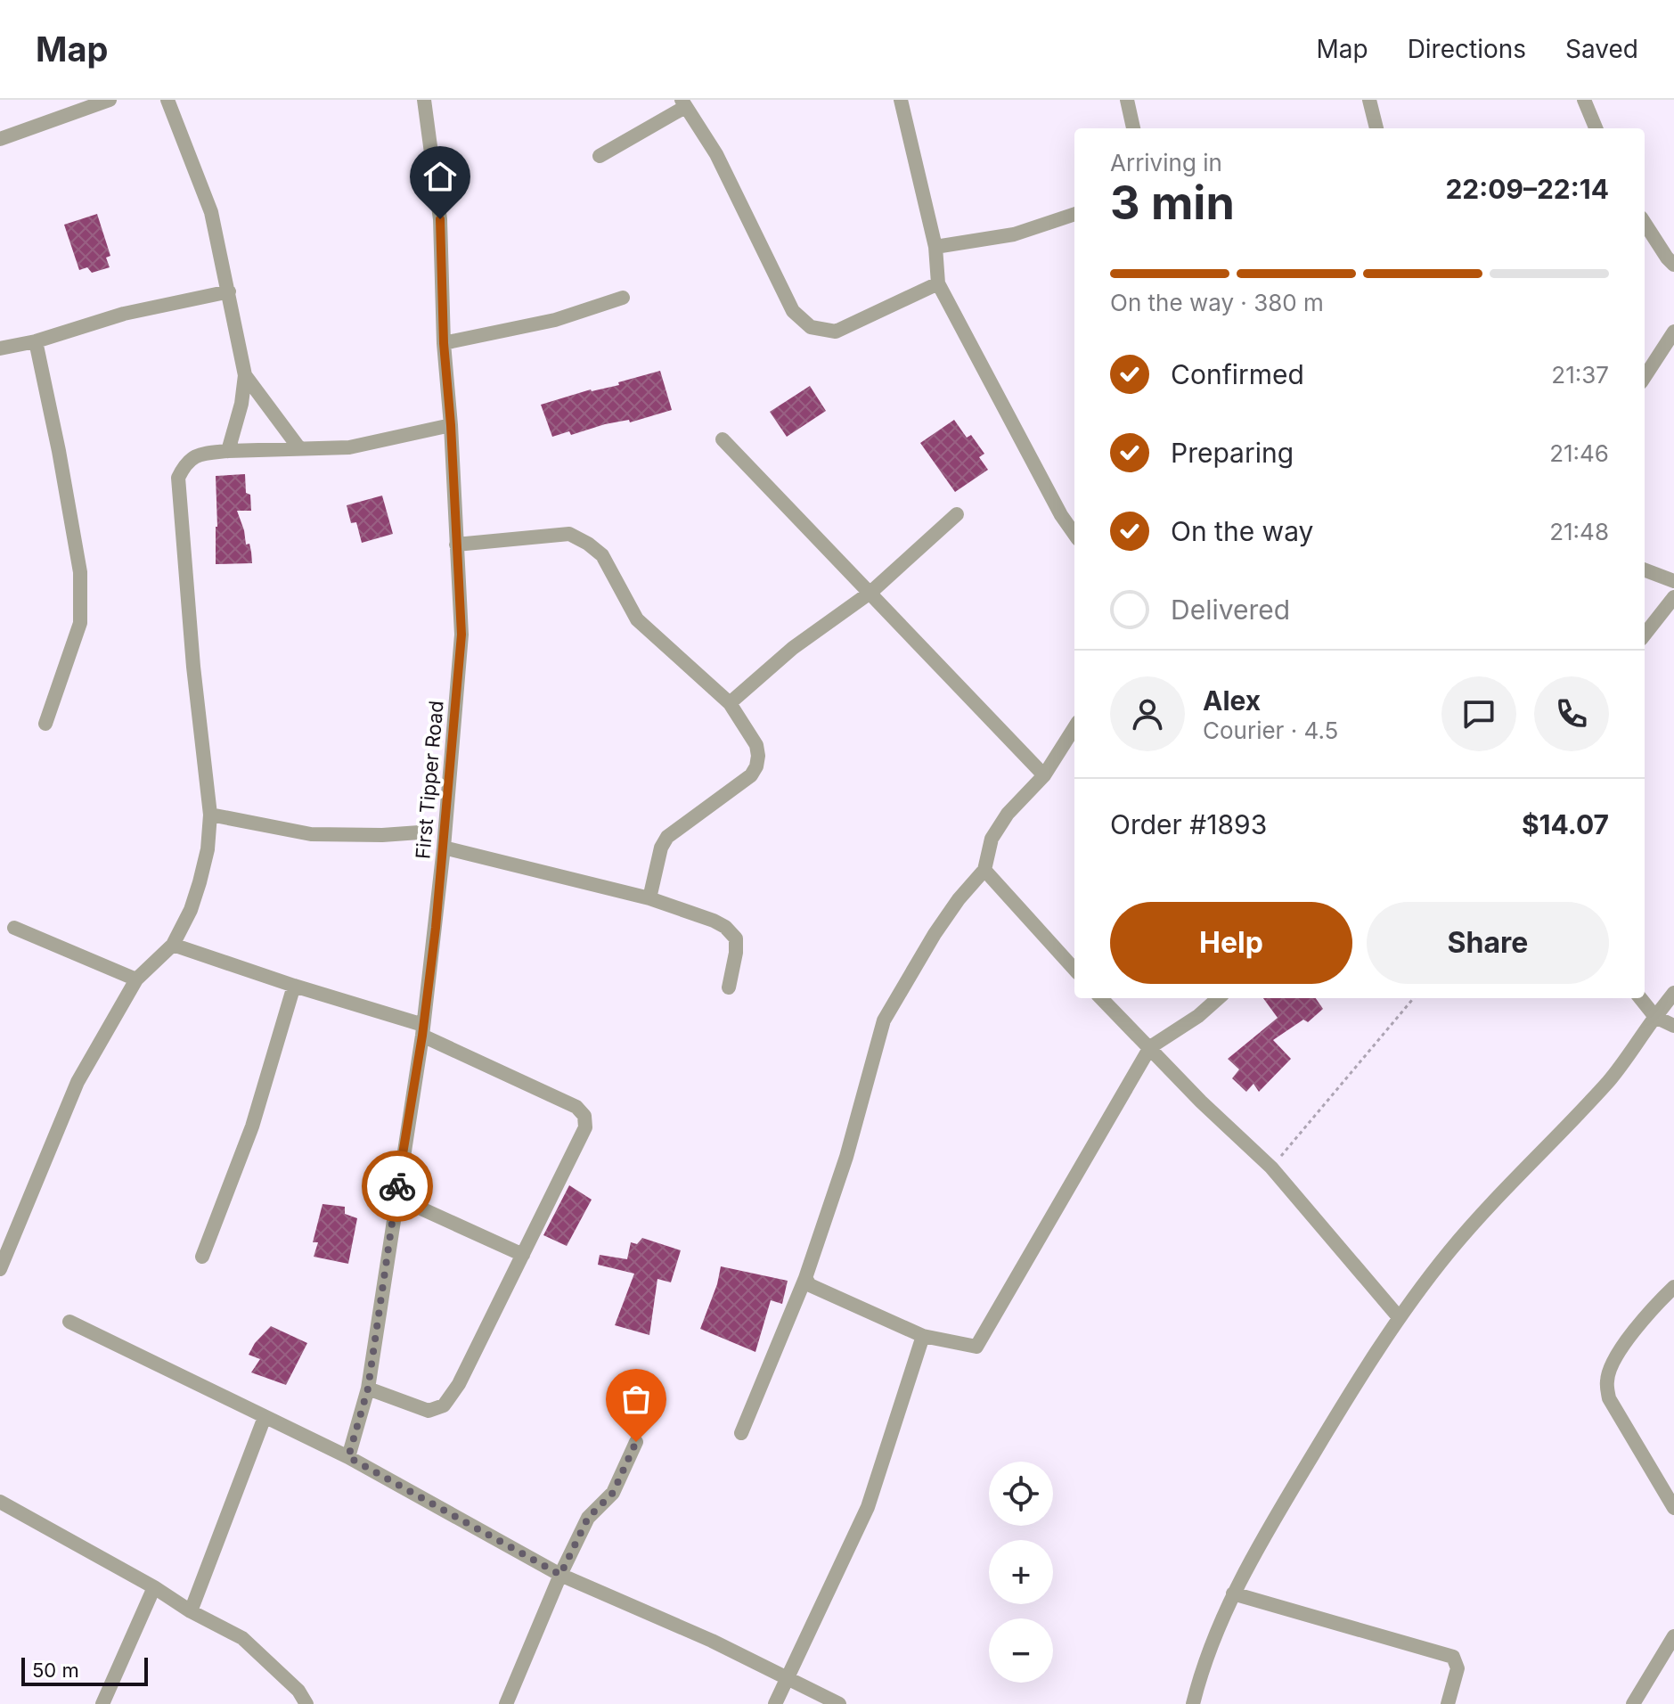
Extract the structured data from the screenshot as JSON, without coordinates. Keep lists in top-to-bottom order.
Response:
{
  "streets": {
    "street": ["First Tipper Road"]
  },
  "scale_bar": "50 m",
  "page": {
    "header": "Map",
    "nav": ["Map", "Directions", "Saved"],
    "heading": ["3 min", "Arriving in", "22:09–22:14"],
    "panel": [
      "Alex",
      "Courier · 4.5",
      "Order #1893",
      "$14.07"
    ],
    "bar": "On the way · 380 m",
    "list": [
      ["Confirmed", "21:37"],
      ["Preparing", "21:46"],
      ["On the way", "21:48"],
      "Delivered"
    ],
    "buttons": ["Help", "Share"],
    "map_buttons": ["+", "−"],
    "scale": "50 m"
  }
}
